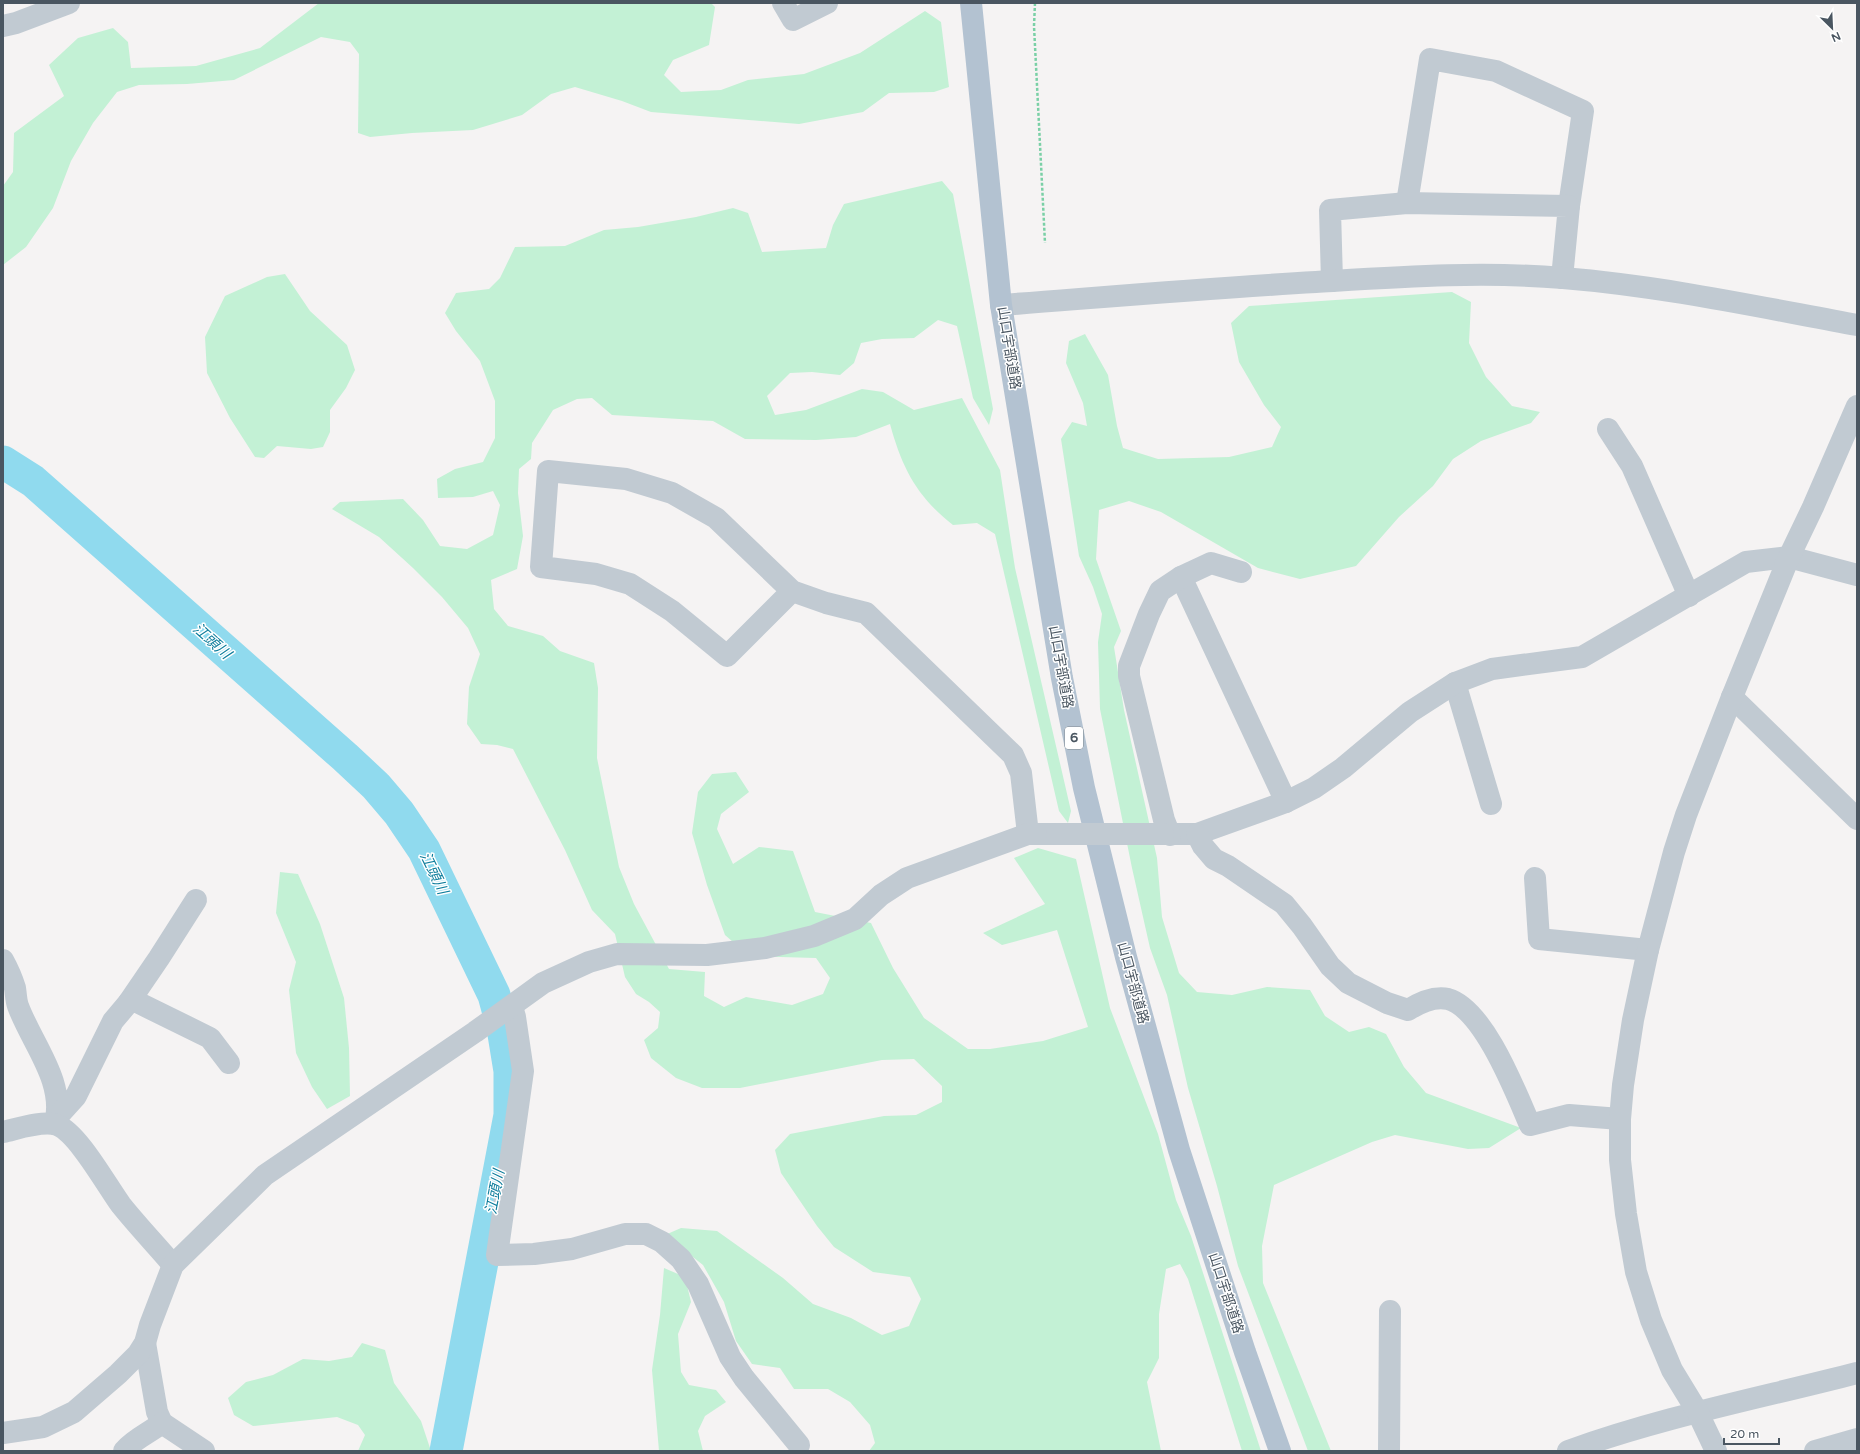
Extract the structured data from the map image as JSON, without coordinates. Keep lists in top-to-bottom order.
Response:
{
  "streets": {
    "main road": ["山口宇部道路", "6"]
  },
  "water": ["江頭川"],
  "scale_bar": "20 m",
  "north": "bottom right"
}
